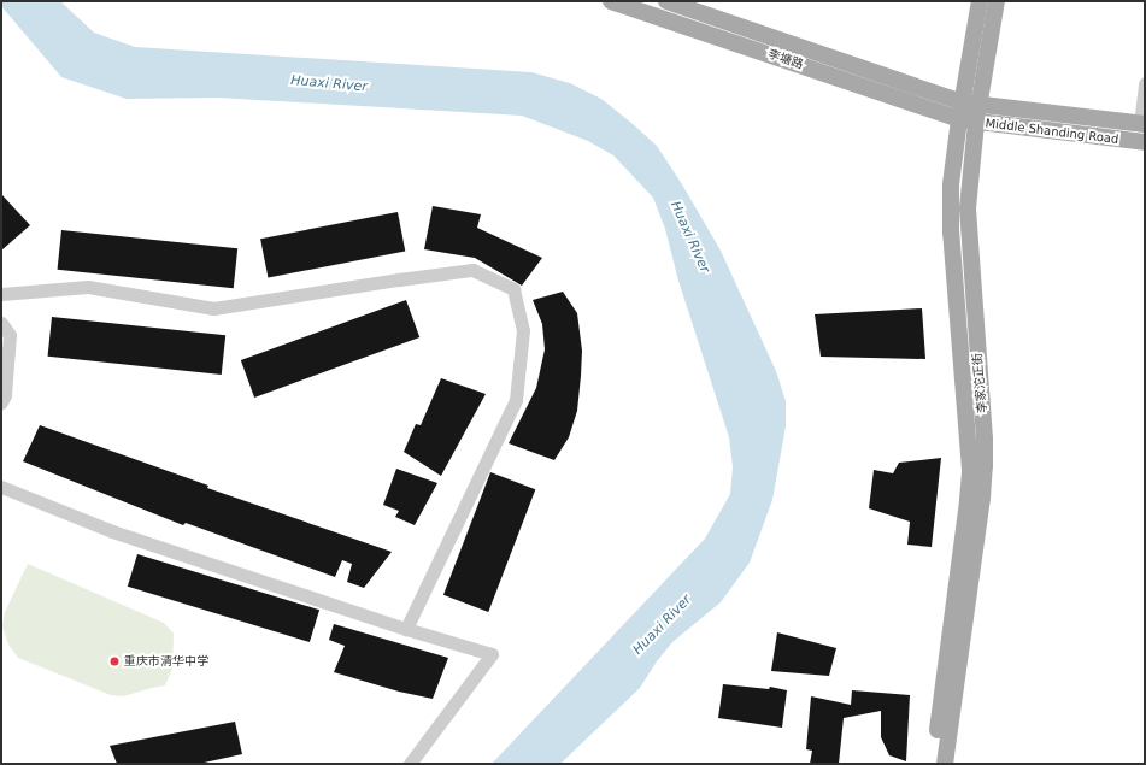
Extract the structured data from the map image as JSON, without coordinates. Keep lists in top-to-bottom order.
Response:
{
  "streets": {
    "main road": ["李塘路", "Middle Shanding Road", "李家沱正街"]
  },
  "crossings": [
    ["李塘路", "Middle Shanding Road"],
    ["李塘路", "李家沱正街"],
    ["Middle Shanding Road", "李家沱正街"]
  ],
  "water": ["Huaxi River"],
  "places": ["重庆市清华中学"]
}
